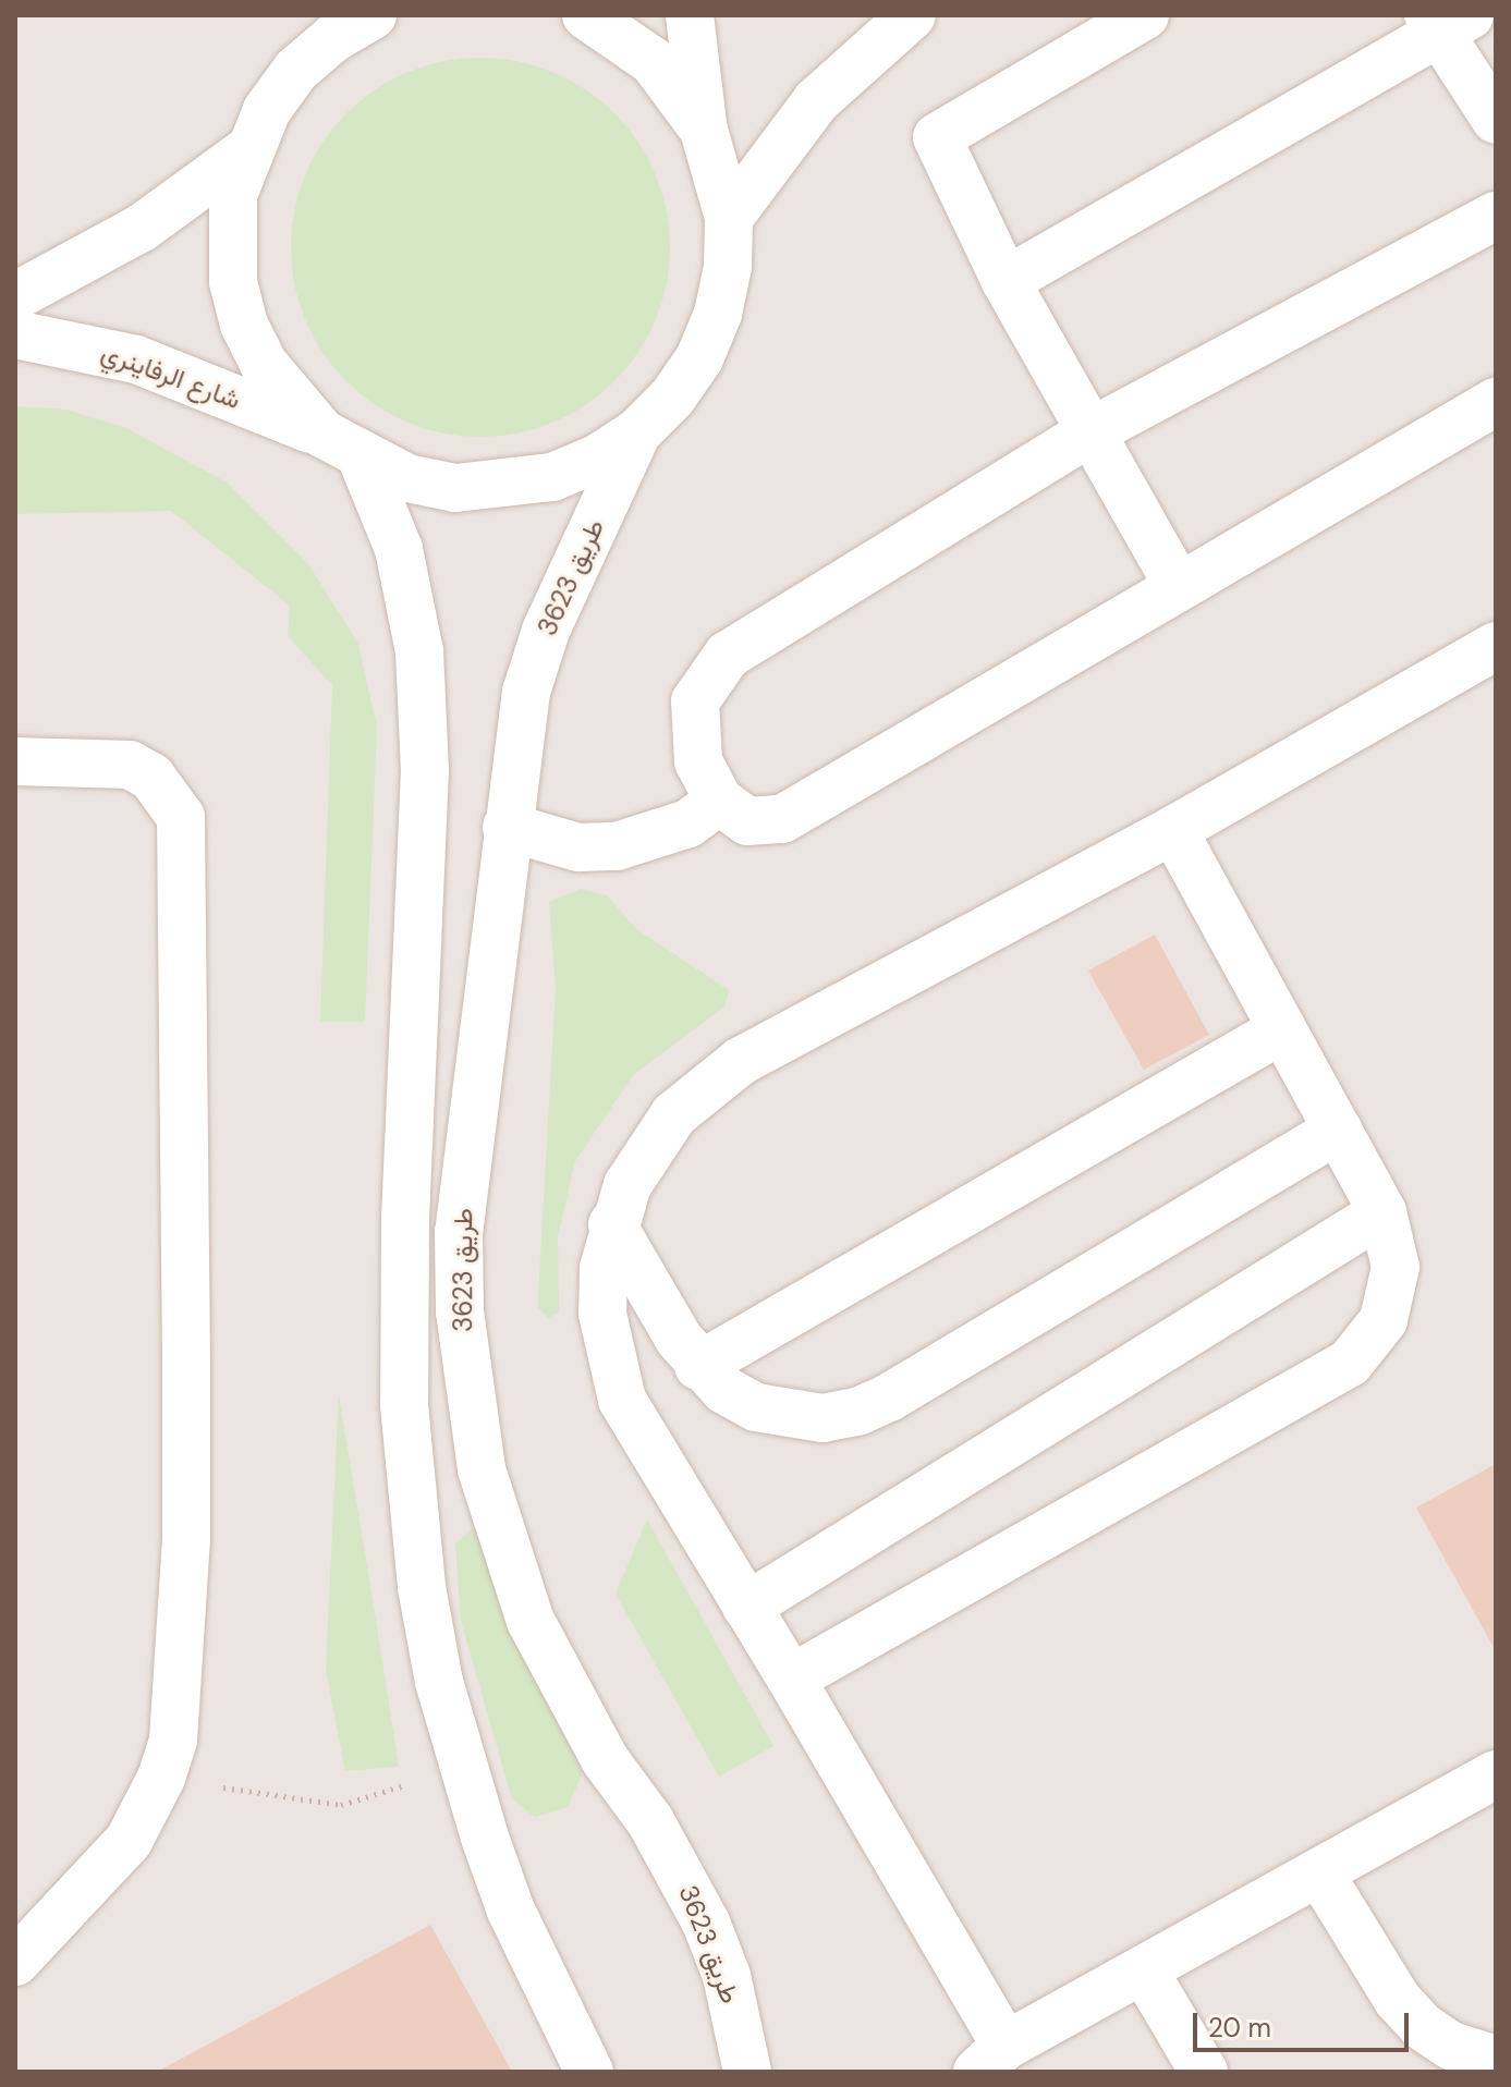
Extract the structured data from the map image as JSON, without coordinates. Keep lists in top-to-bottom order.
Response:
{
  "streets": {
    "street": ["شارع الرفاينري", "طريق 3623"]
  },
  "scale_bar": "20 m"
}
